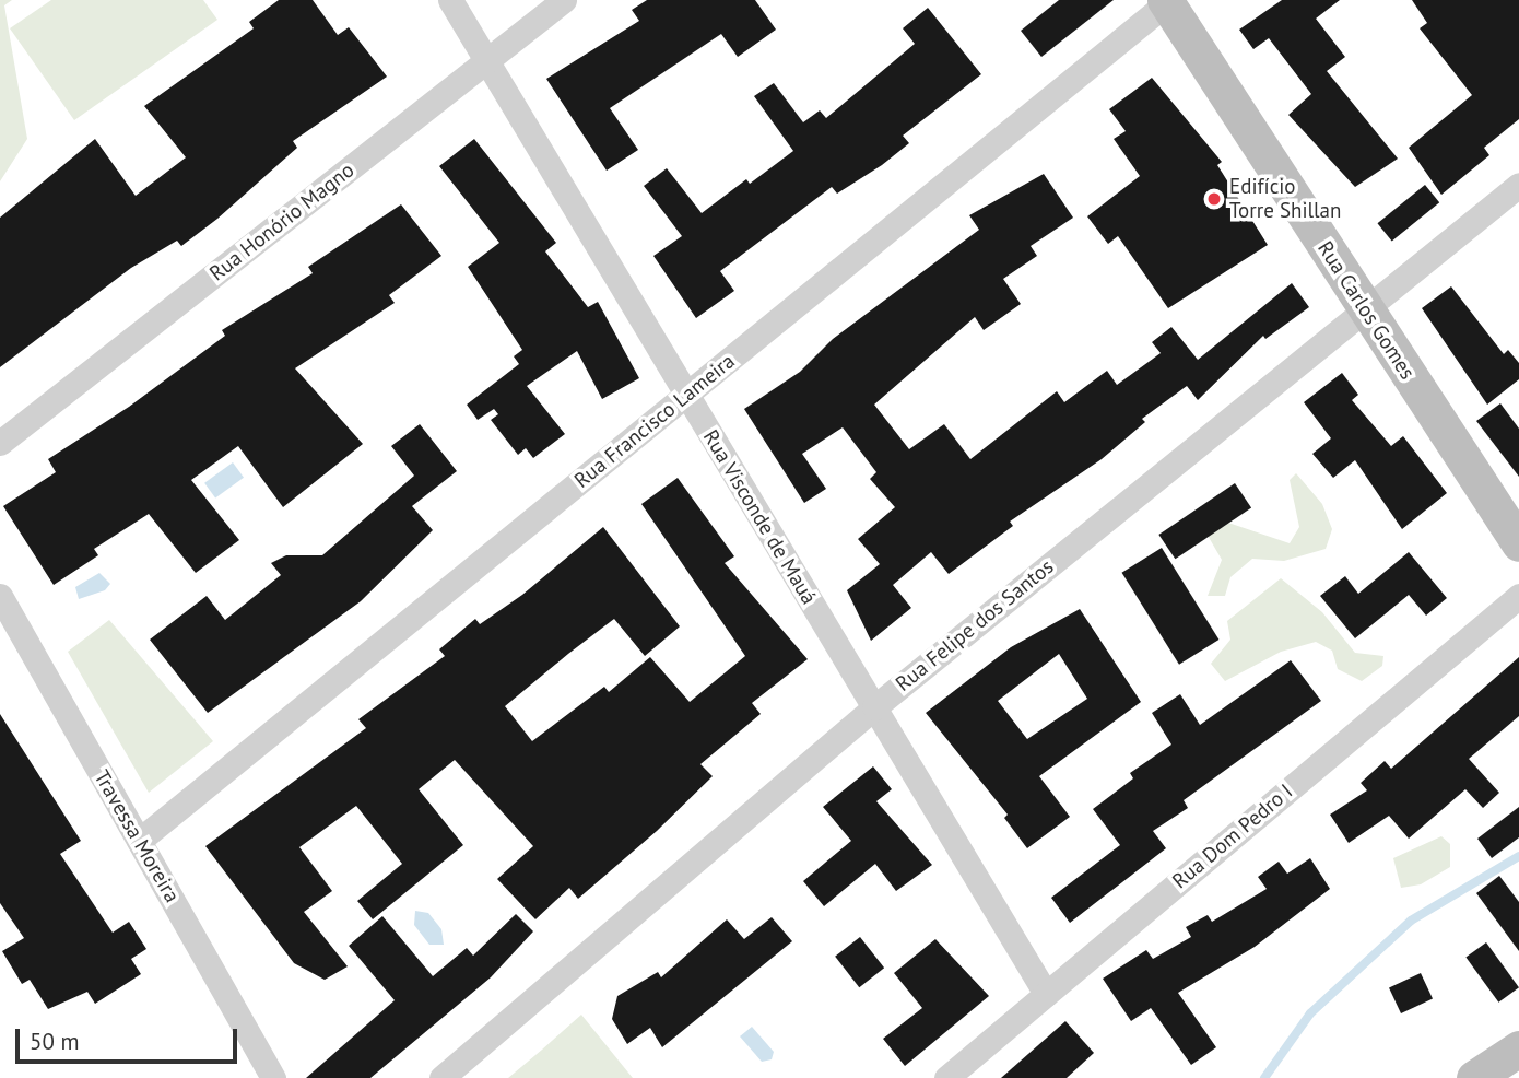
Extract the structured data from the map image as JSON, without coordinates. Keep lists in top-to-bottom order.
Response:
{
  "streets": {
    "street": [
      "Rua Honório Magno",
      "Rua Carlos Gomes",
      "Rua Francisco Lameira",
      "Rua Visconde de Mauá",
      "Rua Felipe dos Santos",
      "Travessa Moreira",
      "Rua Dom Pedro I"
    ]
  },
  "crossings": [
    ["Rua Honório Magno", "Rua Visconde de Mauá"],
    ["Rua Carlos Gomes", "Rua Francisco Lameira"],
    ["Rua Carlos Gomes", "Rua Felipe dos Santos"],
    ["Rua Francisco Lameira", "Rua Visconde de Mauá"],
    ["Rua Francisco Lameira", "Travessa Moreira"],
    ["Rua Visconde de Mauá", "Rua Felipe dos Santos"],
    ["Rua Visconde de Mauá", "Rua Dom Pedro I"]
  ],
  "places": ["Edifício Torre Shillan"],
  "scale_bar": "50 m"
}
